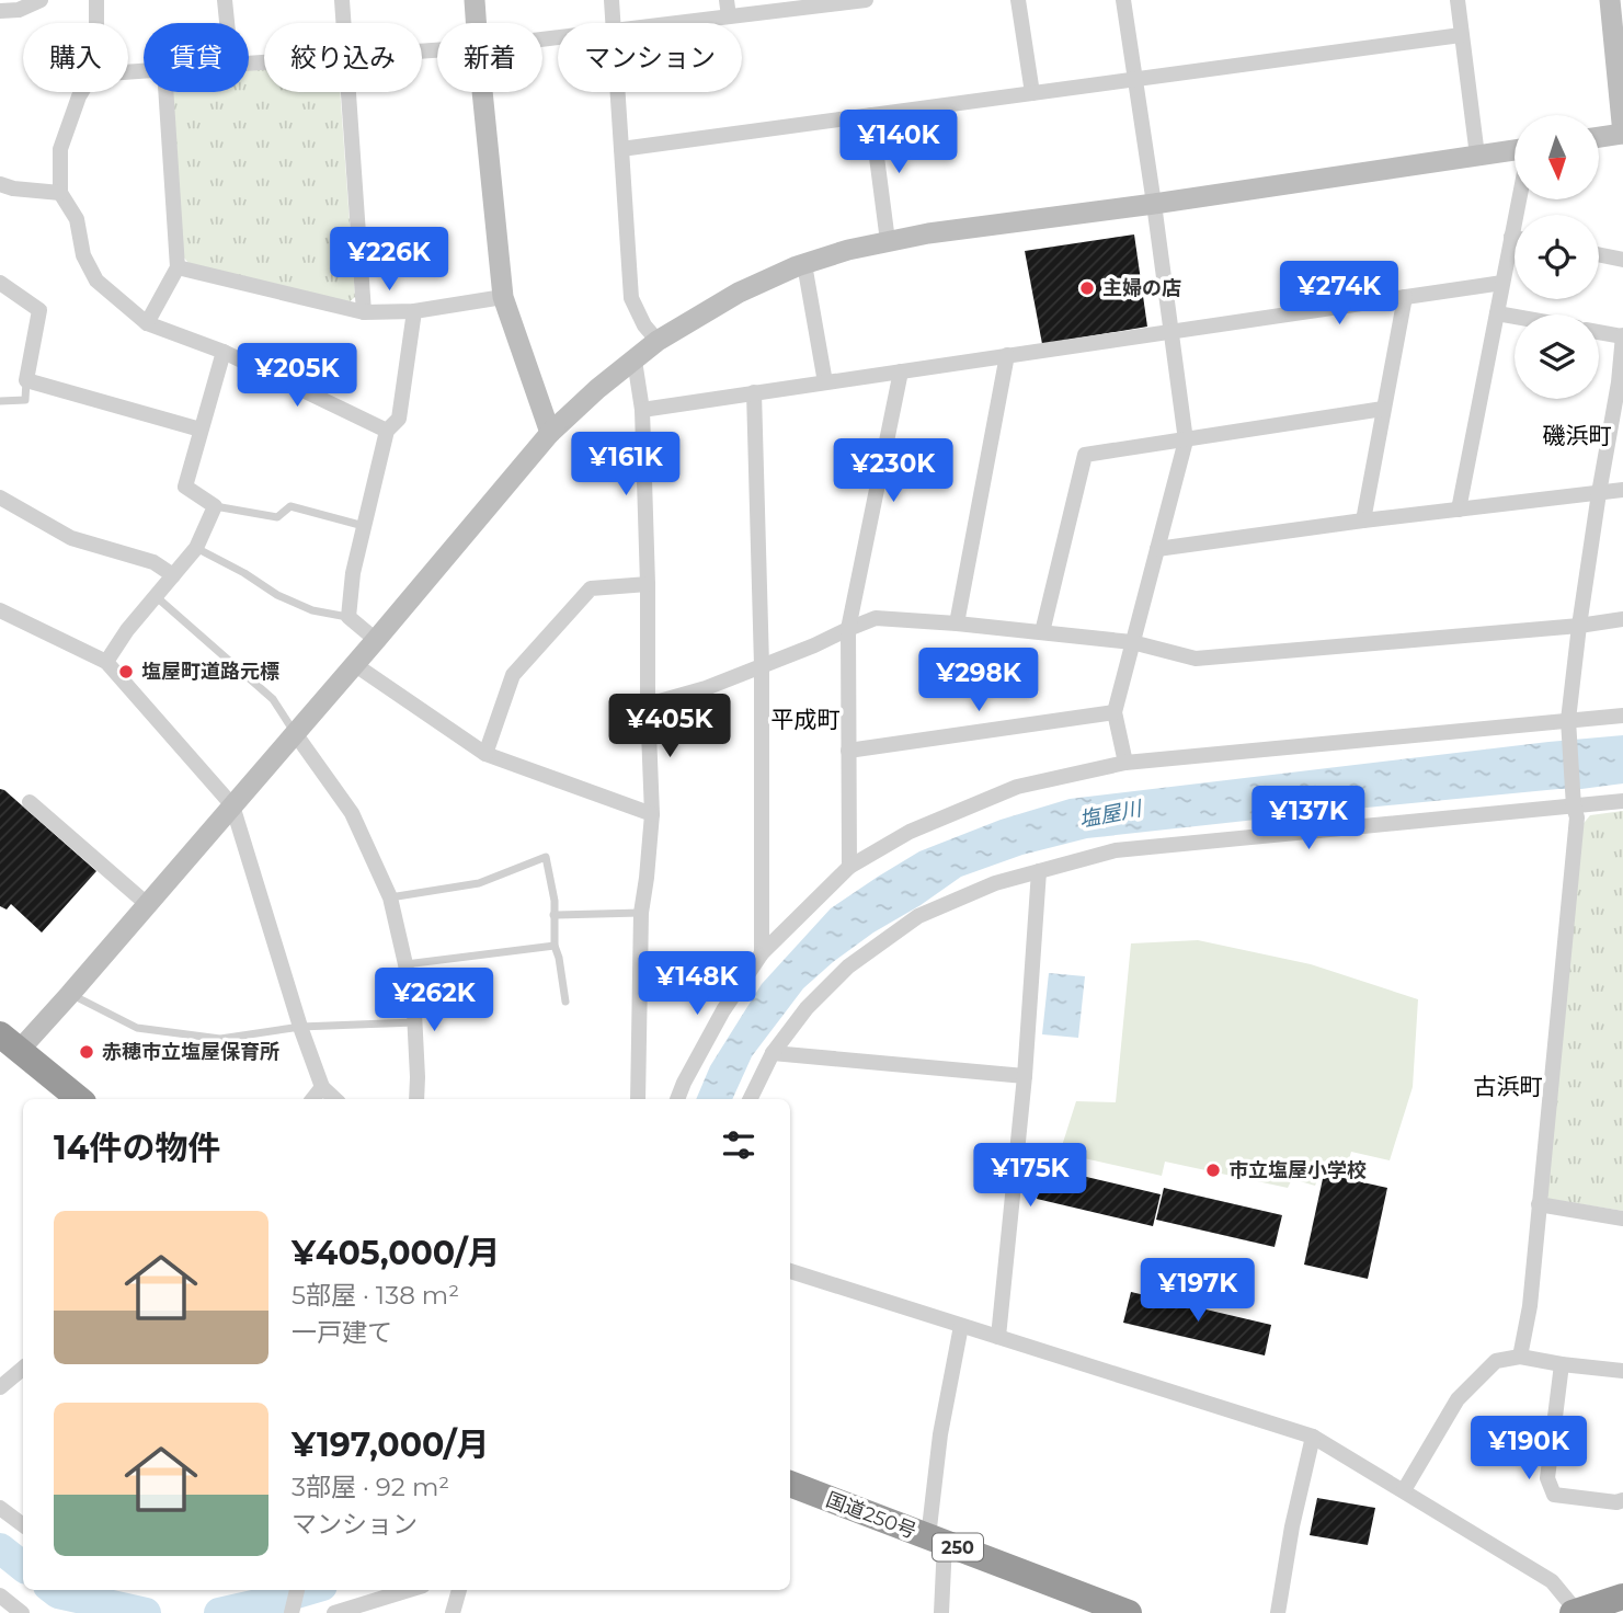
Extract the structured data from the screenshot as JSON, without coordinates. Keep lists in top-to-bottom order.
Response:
{
  "streets": {
    "highway": ["国道250号", "250"]
  },
  "districts": ["磯浜町", "平成町", "古浜町"],
  "water": ["塩屋川"],
  "places": [
    "主婦の店",
    "塩屋町道路元標",
    "赤穂市立塩屋保育所",
    "市立塩屋小学校"
  ],
  "north": "bottom",
  "page": {
    "chip": [
      "購入",
      "賃貸",
      "絞り込み",
      "新着",
      "マンション"
    ],
    "price": [
      "¥140K",
      "¥226K",
      "¥274K",
      "¥205K",
      "¥161K",
      "¥230K",
      "¥298K",
      "¥405K",
      "¥137K",
      "¥148K",
      "¥262K",
      "¥175K",
      "¥197K",
      "¥190K"
    ],
    "heading": "14件の物件",
    "list": [
      {
        "name": "¥405,000/月",
        "note": "5部屋 · 138 m² · 一戸建て"
      },
      {
        "name": "¥197,000/月",
        "note": "3部屋 · 92 m² · マンション"
      }
    ]
  }
}
